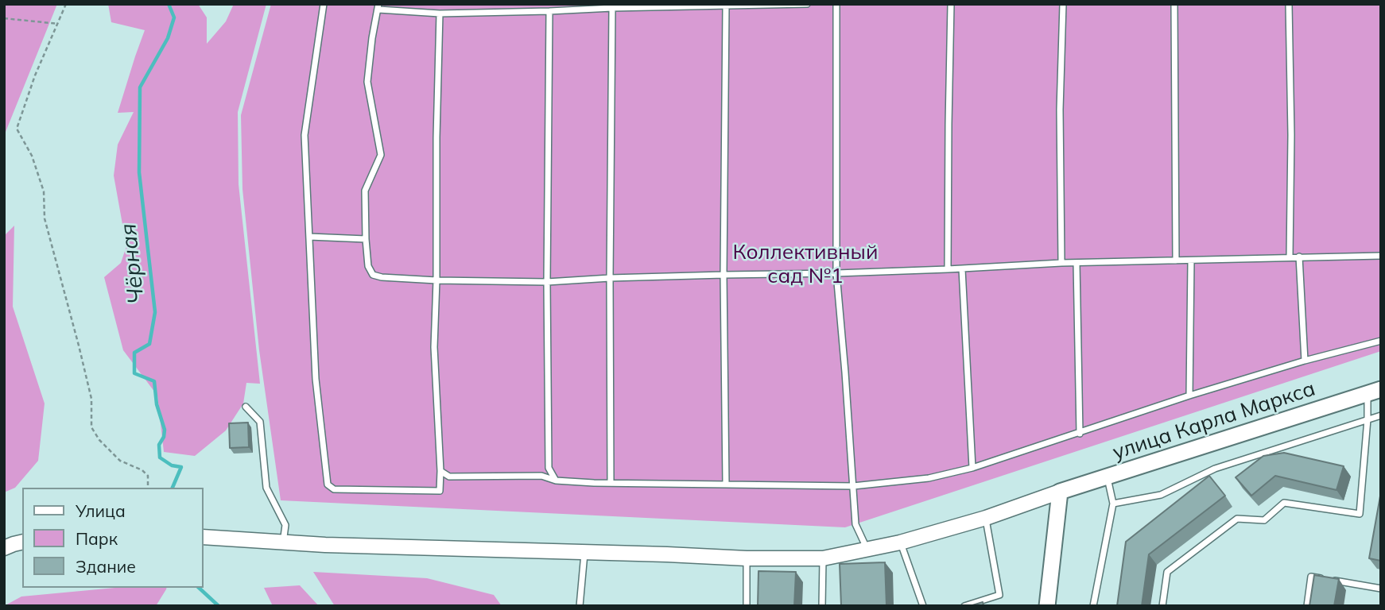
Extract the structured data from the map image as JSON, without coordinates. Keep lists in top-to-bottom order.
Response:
{
  "streets": {
    "main road": ["улица Карла Маркса"]
  },
  "water": ["Чёрная"],
  "parks": ["Коллективный сад №1"],
  "legend": ["Улица", "Парк", "Здание"]
}
